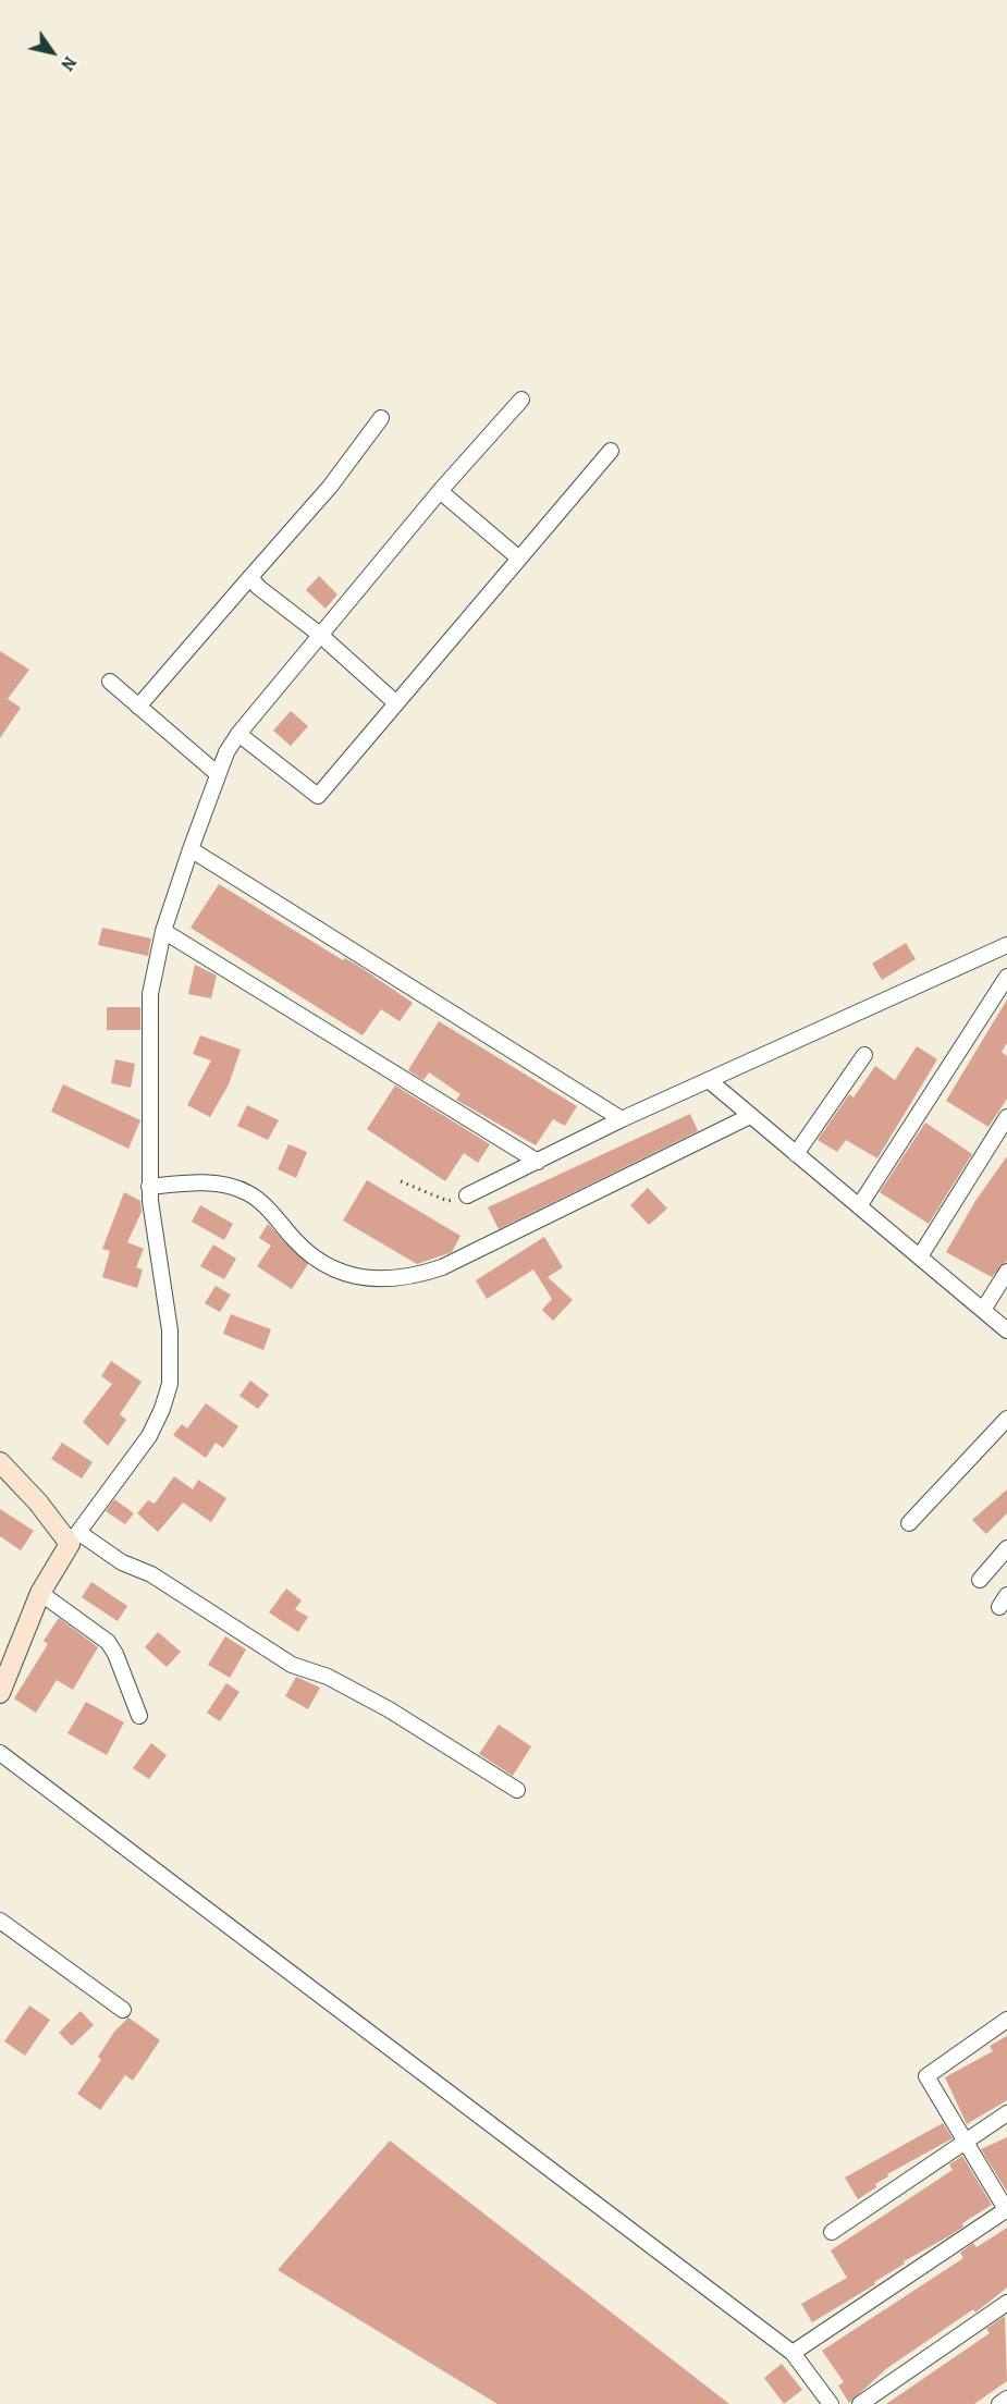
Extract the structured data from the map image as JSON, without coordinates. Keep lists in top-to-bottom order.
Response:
{
  "north": "bottom right"
}
